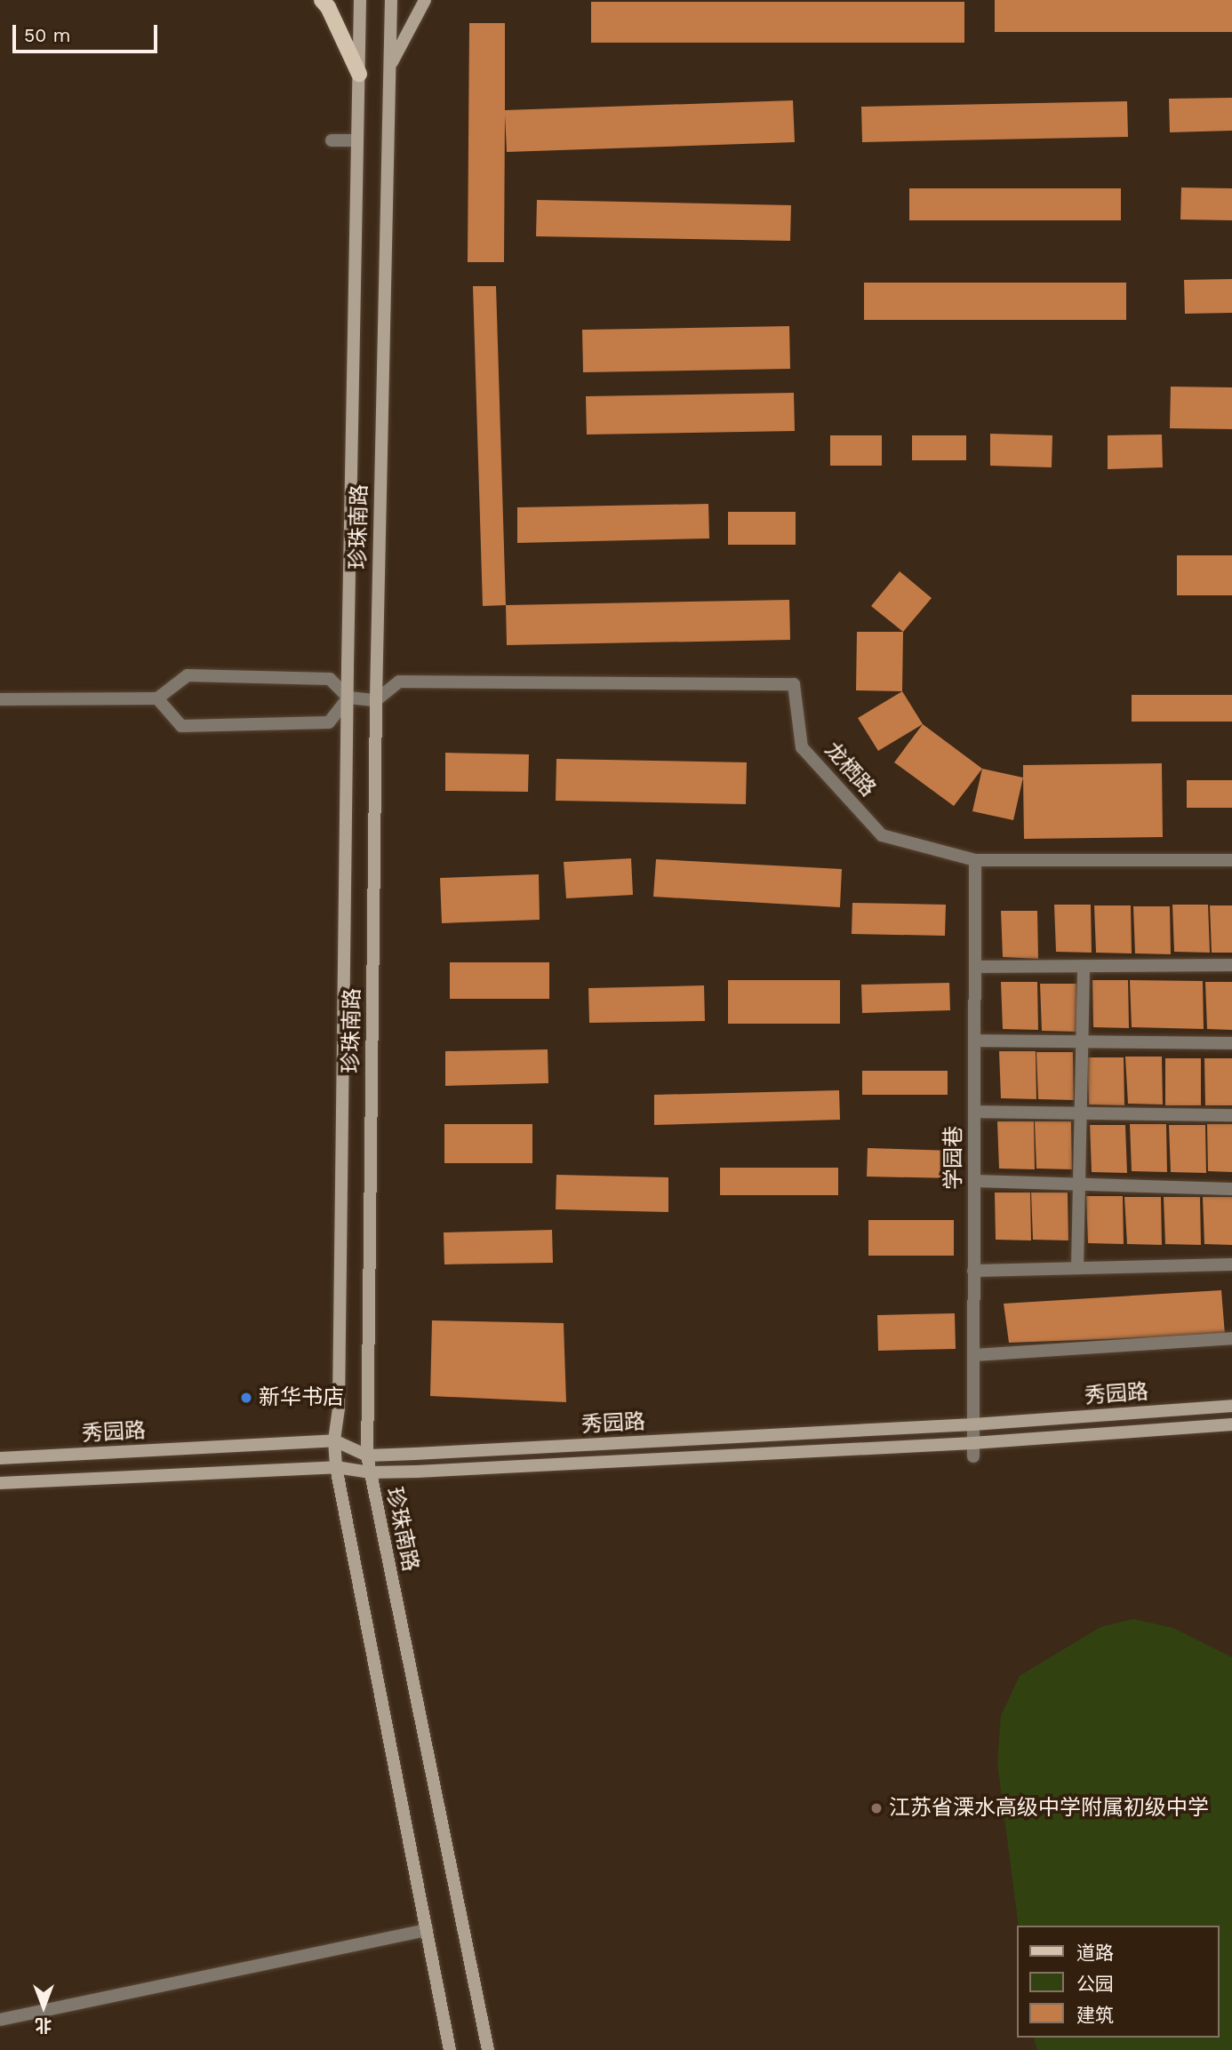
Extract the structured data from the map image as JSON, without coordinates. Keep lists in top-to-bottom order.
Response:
{
  "streets": {
    "main road": ["珍珠南路", "秀园路"],
    "street": ["龙栖路", "学园巷"]
  },
  "crossings": [
    ["珍珠南路", "龙栖路"],
    ["珍珠南路", "秀园路"],
    ["龙栖路", "学园巷"],
    ["学园巷", "秀园路"]
  ],
  "places": ["新华书店", "江苏省溧水高级中学附属初级中学"],
  "legend": ["道路", "公园", "建筑"],
  "scale_bar": "50 m",
  "north": "bottom"
}
